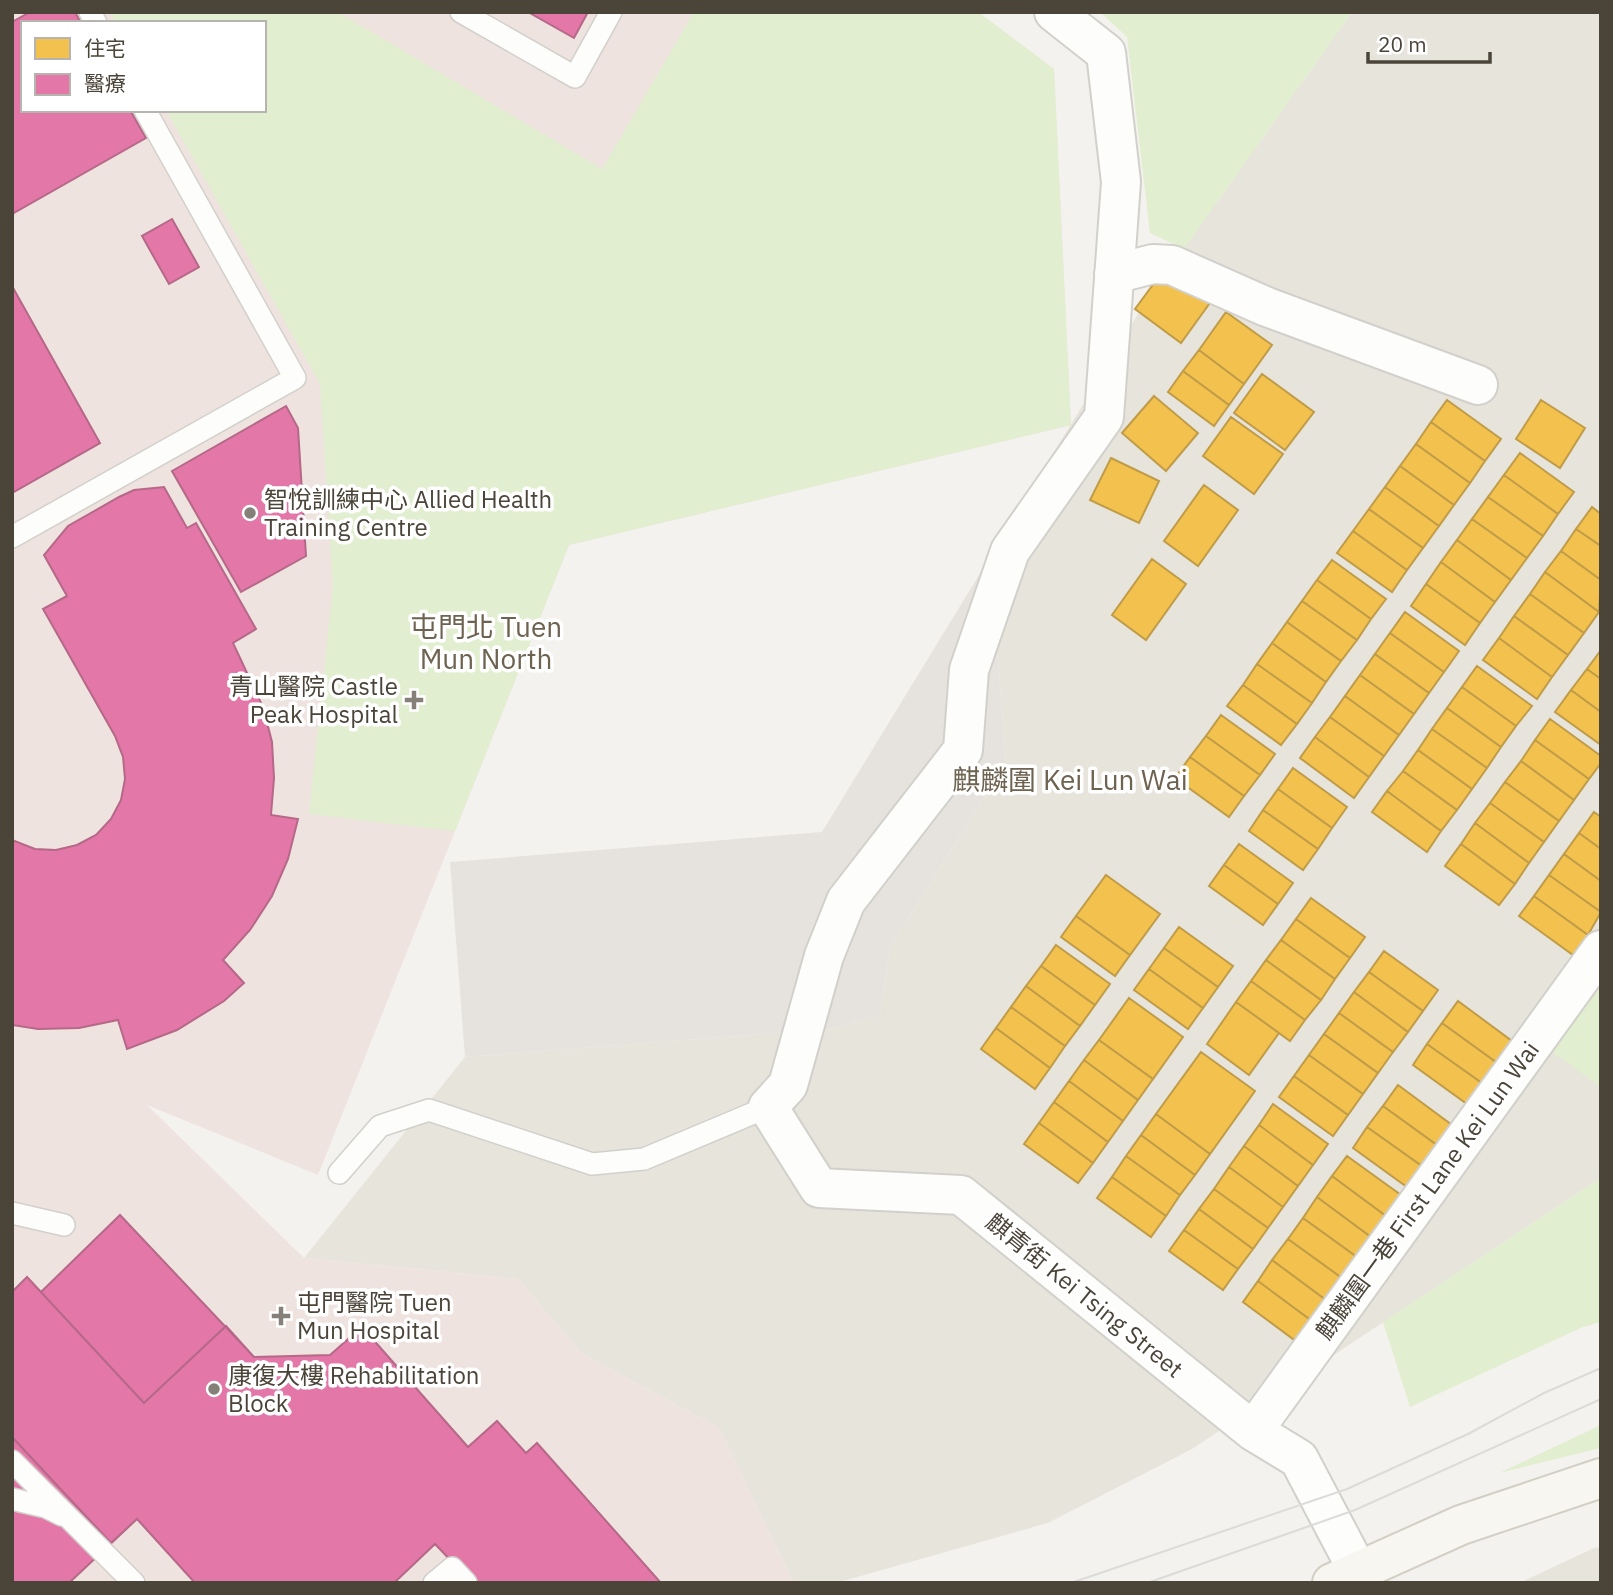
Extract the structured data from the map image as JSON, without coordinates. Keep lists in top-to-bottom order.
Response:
{
  "streets": {
    "street": ["麒麟圍一巷 First Lane Kei Lun Wai", "麒青街 Kei Tsing Street"]
  },
  "crossings": [
    ["麒麟圍一巷 First Lane Kei Lun Wai", "麒青街 Kei Tsing Street"]
  ],
  "districts": ["屯門北 Tuen Mun North", "麒麟圍 Kei Lun Wai"],
  "places": {
    "other": ["智悅訓練中心 Allied Health Training Centre", "康復大樓 Rehabilitation Block"],
    "health": ["青山醫院 Castle Peak Hospital", "屯門醫院 Tuen Mun Hospital"]
  },
  "legend": ["住宅", "醫療"],
  "scale_bar": "20 m"
}
